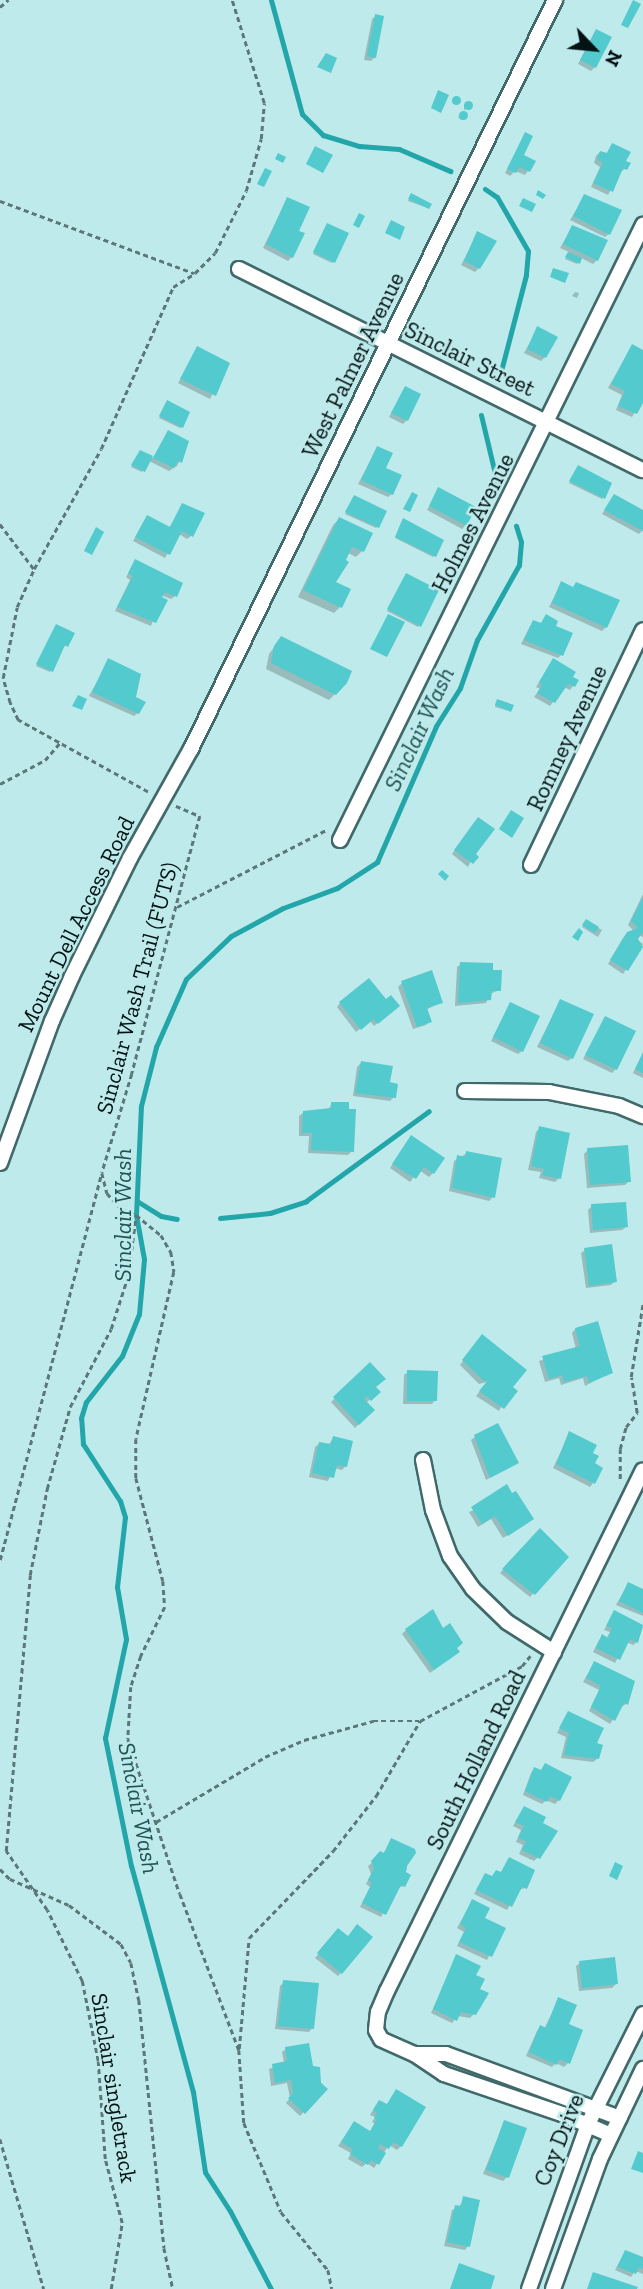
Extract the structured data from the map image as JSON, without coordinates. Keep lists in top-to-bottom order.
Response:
{
  "streets": {
    "street": [
      "Sinclair Street",
      "West Palmer Avenue",
      "Holmes Avenue",
      "Romney Avenue",
      "Mount Dell Access Road",
      "South Holland Road",
      "Coy Drive"
    ],
    "path": ["Sinclair Wash Trail (FUTS)", "Sinclair singletrack"]
  },
  "crossings": [
    ["Sinclair Street", "West Palmer Avenue"],
    ["Sinclair Street", "Holmes Avenue"],
    ["West Palmer Avenue", "Mount Dell Access Road"],
    ["Mount Dell Access Road", "Sinclair Wash Trail (FUTS)"],
    ["South Holland Road", "Coy Drive"]
  ],
  "water": ["Sinclair Wash"],
  "north": "bottom right"
}
